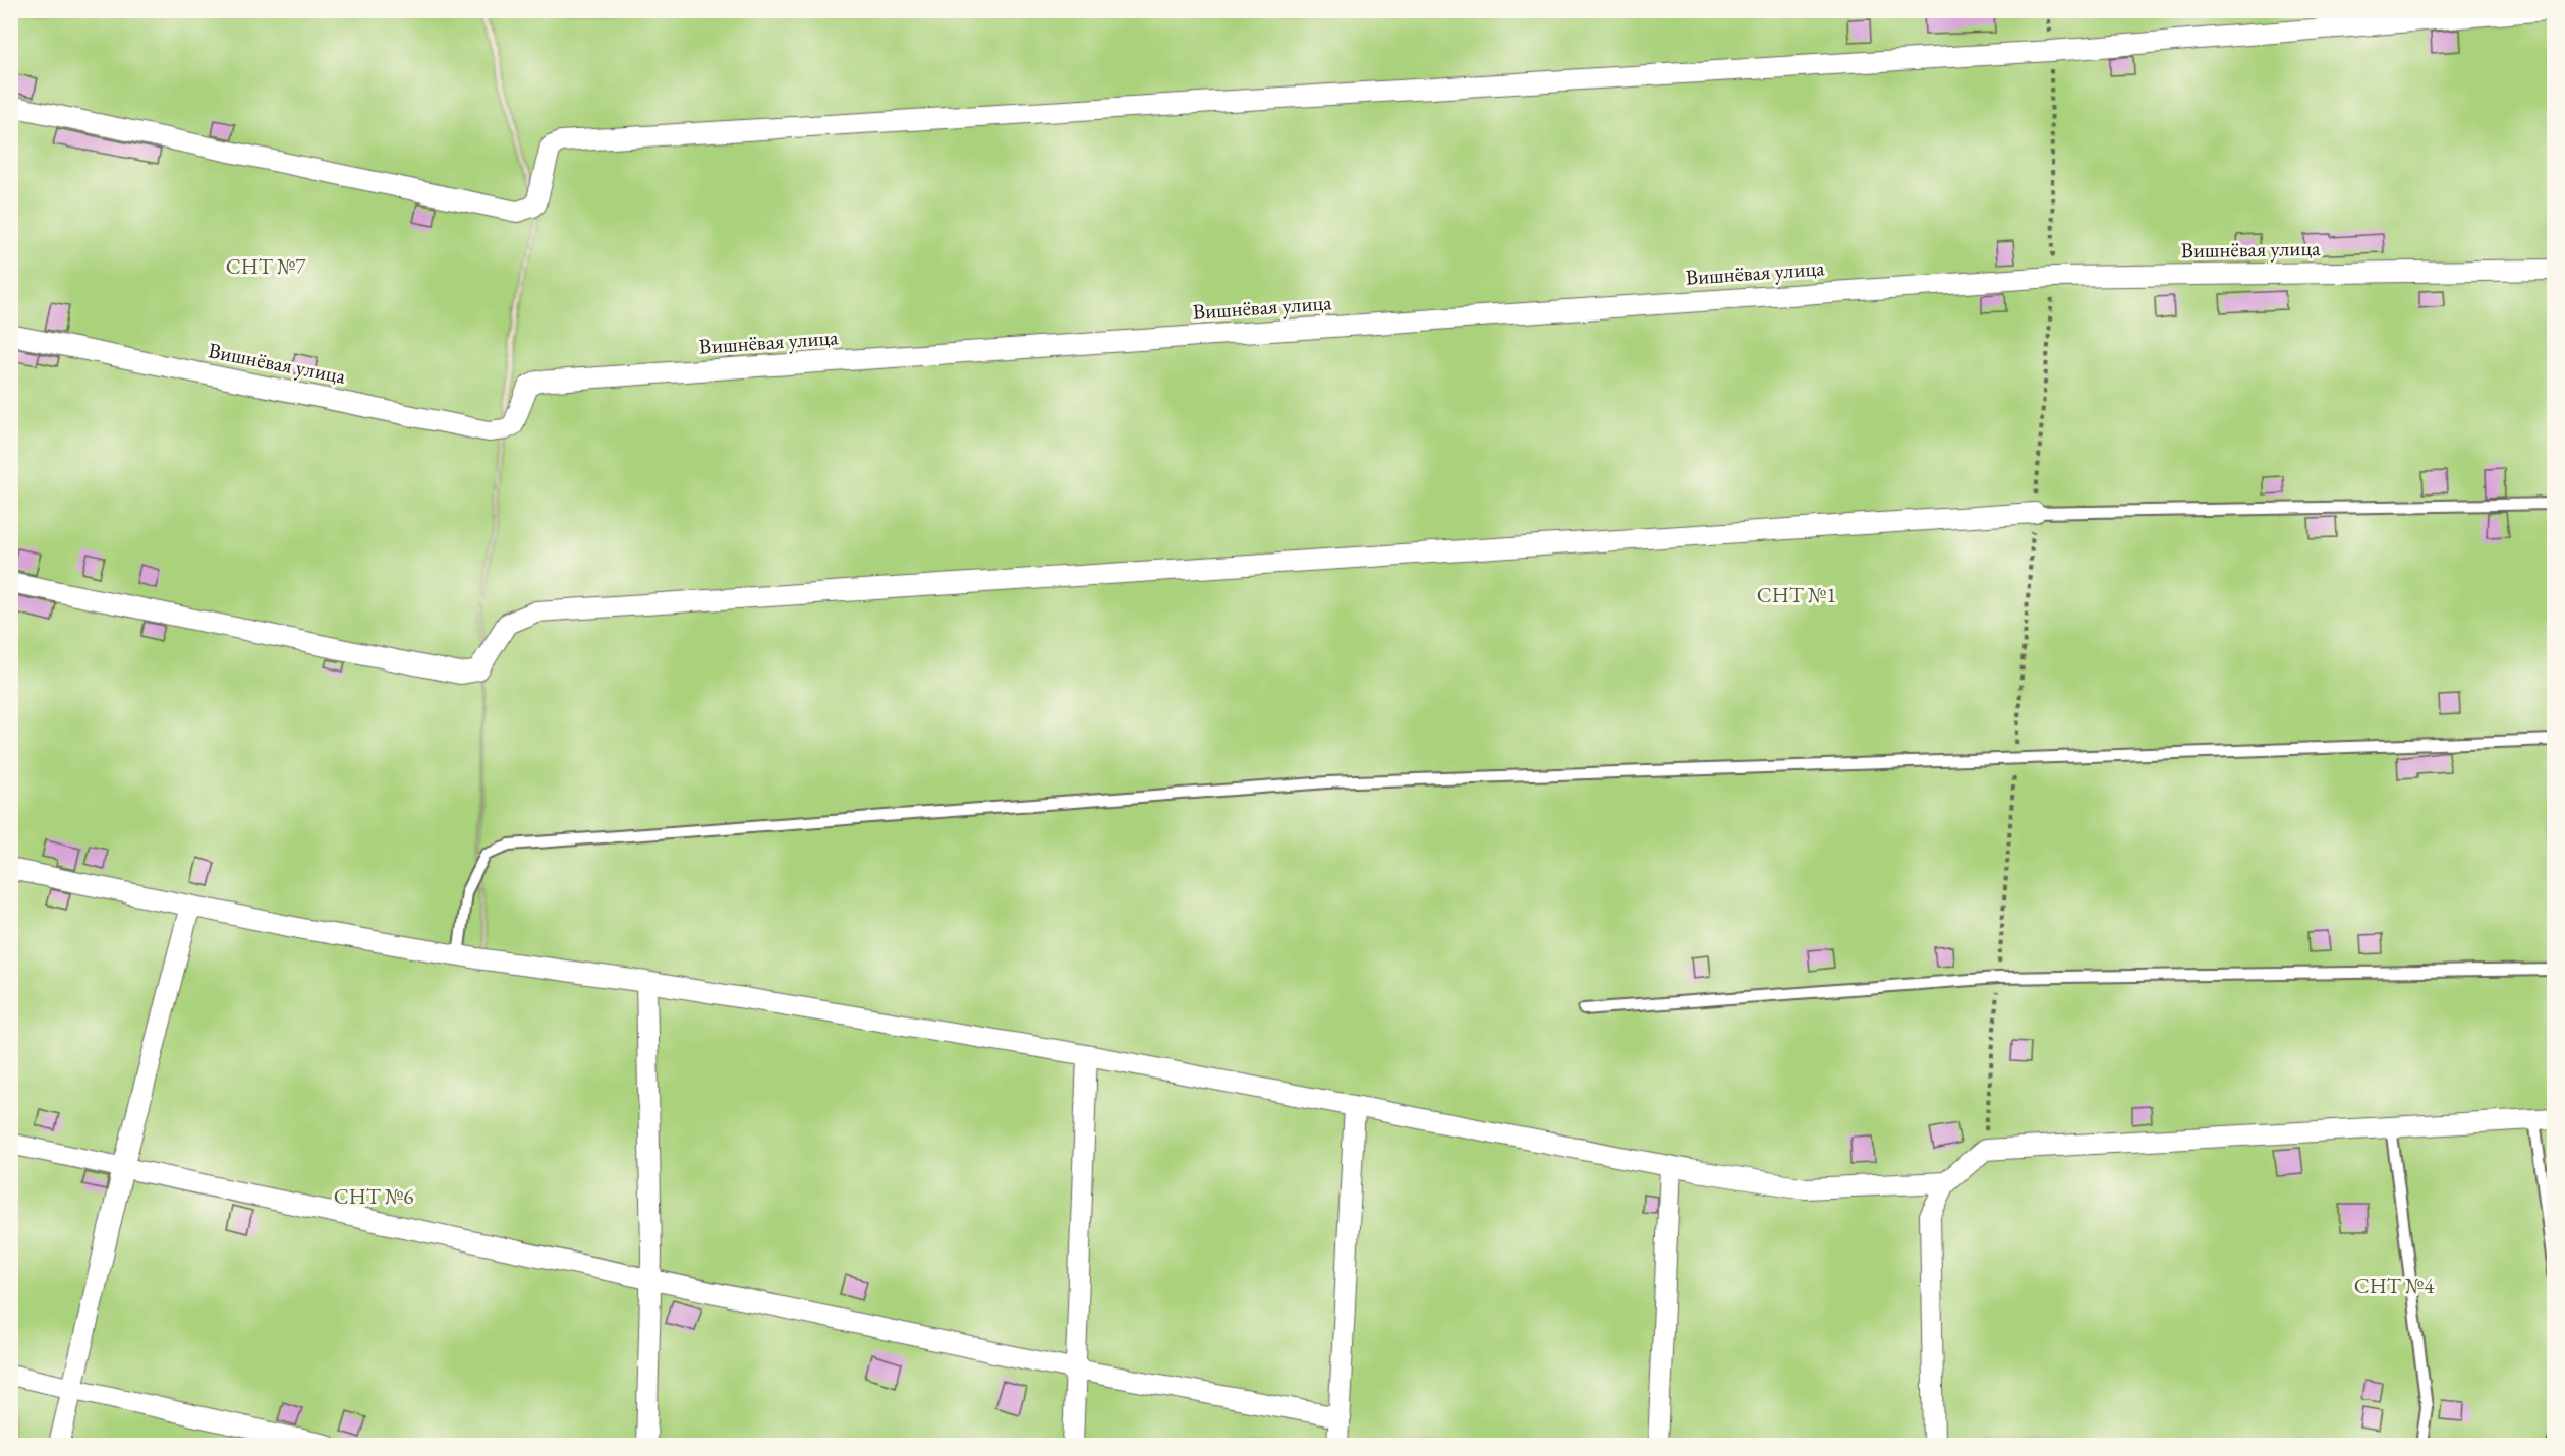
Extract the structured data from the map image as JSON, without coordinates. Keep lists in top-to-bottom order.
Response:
{
  "streets": {
    "street": ["Вишнёвая улица"]
  },
  "parks": [
    "СНТ №7",
    "СНТ №1",
    "СНТ №6",
    "СНТ №4"
  ]
}
